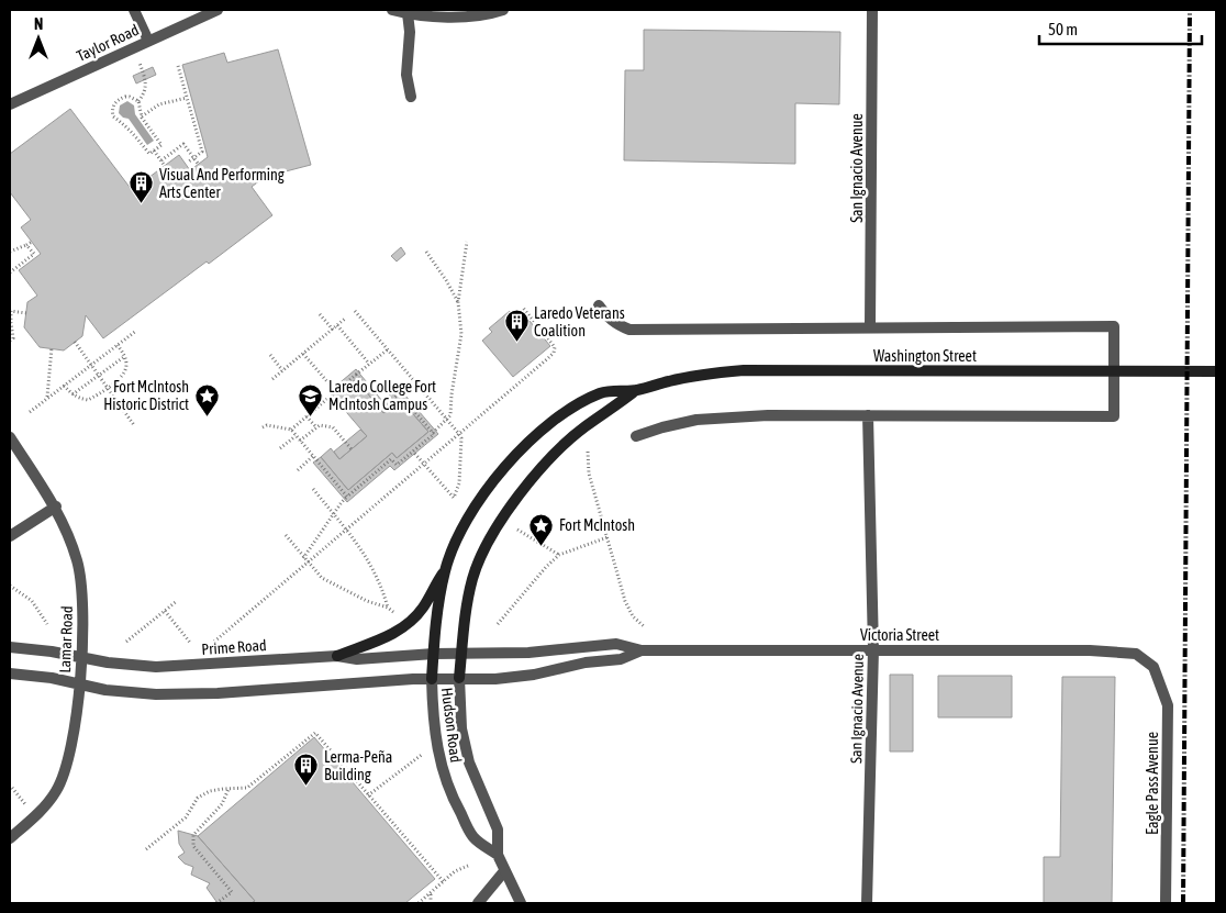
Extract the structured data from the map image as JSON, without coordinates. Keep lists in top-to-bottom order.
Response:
{
  "streets": {
    "main road": ["Washington Street"],
    "street": [
      "Taylor Road",
      "San Ignacio Avenue",
      "Victoria Street",
      "Lamar Road",
      "Prime Road",
      "Hudson Road",
      "Eagle Pass Avenue"
    ]
  },
  "crossings": [
    ["San Ignacio Avenue", "Victoria Street"],
    ["Victoria Street", "Prime Road"],
    ["Victoria Street", "Hudson Road"],
    ["Victoria Street", "Eagle Pass Avenue"],
    ["Lamar Road", "Prime Road"]
  ],
  "places": {
    "building": ["Visual And Performing Arts Center", "Laredo Veterans Coalition", "Lerma-Peña Building"],
    "place": ["Fort McIntosh Historic District", "Fort McIntosh"],
    "school or university": ["Laredo College Fort McIntosh Campus"]
  },
  "scale_bar": "50 m",
  "north": "top"
}
